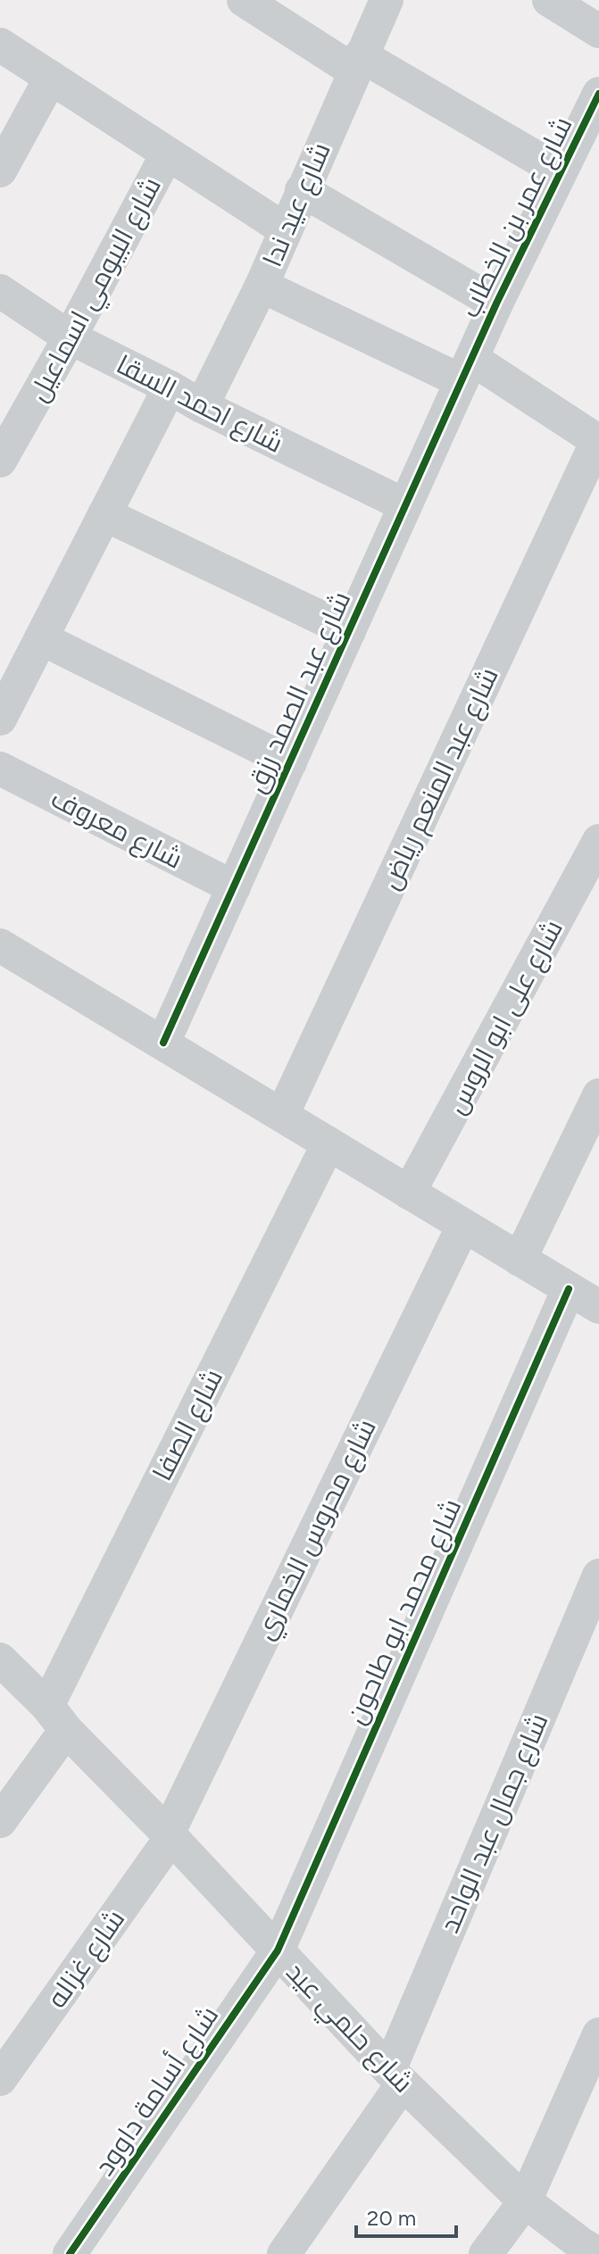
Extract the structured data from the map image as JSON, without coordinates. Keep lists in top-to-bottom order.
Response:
{
  "streets": {
    "street": [
      "شارع عيد ندا",
      "شارع عمر بن الخطاب",
      "شارع البيومي اسماعيل",
      "شارع احمد السقا",
      "شارع عبد الصمد رزق",
      "شارع عبد المنعم رياض",
      "شارع معروف",
      "شارع على ابو الروس",
      "شارع الصفا",
      "شارع محروس الخماري",
      "شارع محمد ابو طاحون",
      "شارع جمال عبد الواحد",
      "شارع غزاله",
      "شارع حلمي عيد",
      "شارع أسامة داوود"
    ]
  },
  "crossings": [
    ["شارع عيد ندا", "شارع احمد السقا"],
    ["شارع عمر بن الخطاب", "شارع عبد الصمد رزق"],
    ["شارع البيومي اسماعيل", "شارع احمد السقا"],
    ["شارع احمد السقا", "شارع عبد الصمد رزق"],
    ["شارع عبد الصمد رزق", "شارع معروف"],
    ["شارع الصفا", "شارع حلمي عيد"],
    ["شارع محروس الخماري", "شارع غزاله"],
    ["شارع محروس الخماري", "شارع حلمي عيد"],
    ["شارع محمد ابو طاحون", "شارع حلمي عيد"],
    ["شارع محمد ابو طاحون", "شارع أسامة داوود"],
    ["شارع جمال عبد الواحد", "شارع حلمي عيد"],
    ["شارع غزاله", "شارع حلمي عيد"],
    ["شارع حلمي عيد", "شارع أسامة داوود"]
  ],
  "scale_bar": "20 m"
}
